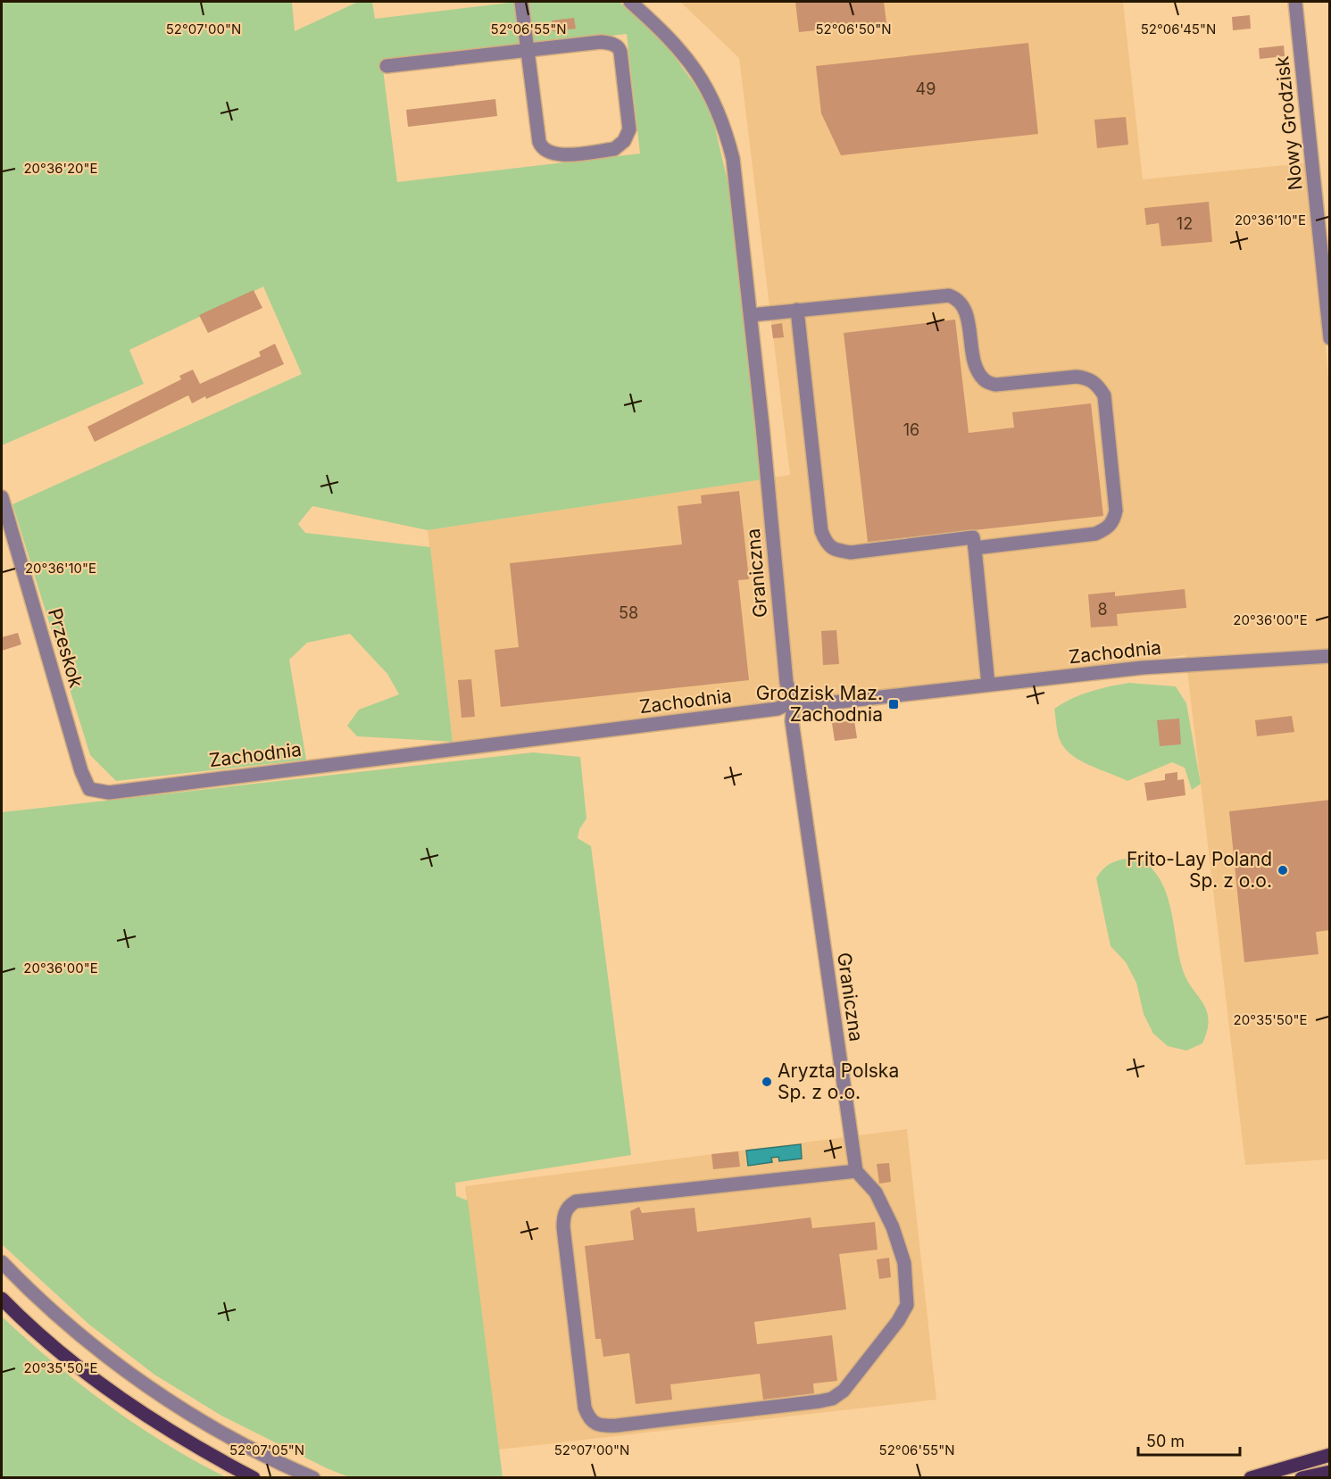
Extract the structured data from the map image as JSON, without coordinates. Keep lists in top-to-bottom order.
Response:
{
  "streets": {
    "street": [
      "Nowy Grodzisk",
      "Graniczna",
      "Przeskok",
      "Zachodnia"
    ]
  },
  "crossings": [
    ["Graniczna", "Zachodnia"],
    ["Przeskok", "Zachodnia"]
  ],
  "places": {
    "transit": ["Grodzisk Maz. Zachodnia"],
    "other": ["Frito-Lay Poland Sp. z o.o.", "Aryzta Polska Sp. z o.o."]
  },
  "house_numbers": [
    "49",
    "12",
    "16",
    "8",
    "58"
  ],
  "scale_bar": "50 m",
  "coordinates": [
    "52°07'00\"N",
    "52°06'55\"N",
    "52°06'50\"N",
    "52°06'45\"N",
    "20°36'20\"E",
    "20°36'10\"E",
    "20°36'00\"E",
    "20°35'50\"E",
    "52°07'05\"N"
  ]
}
